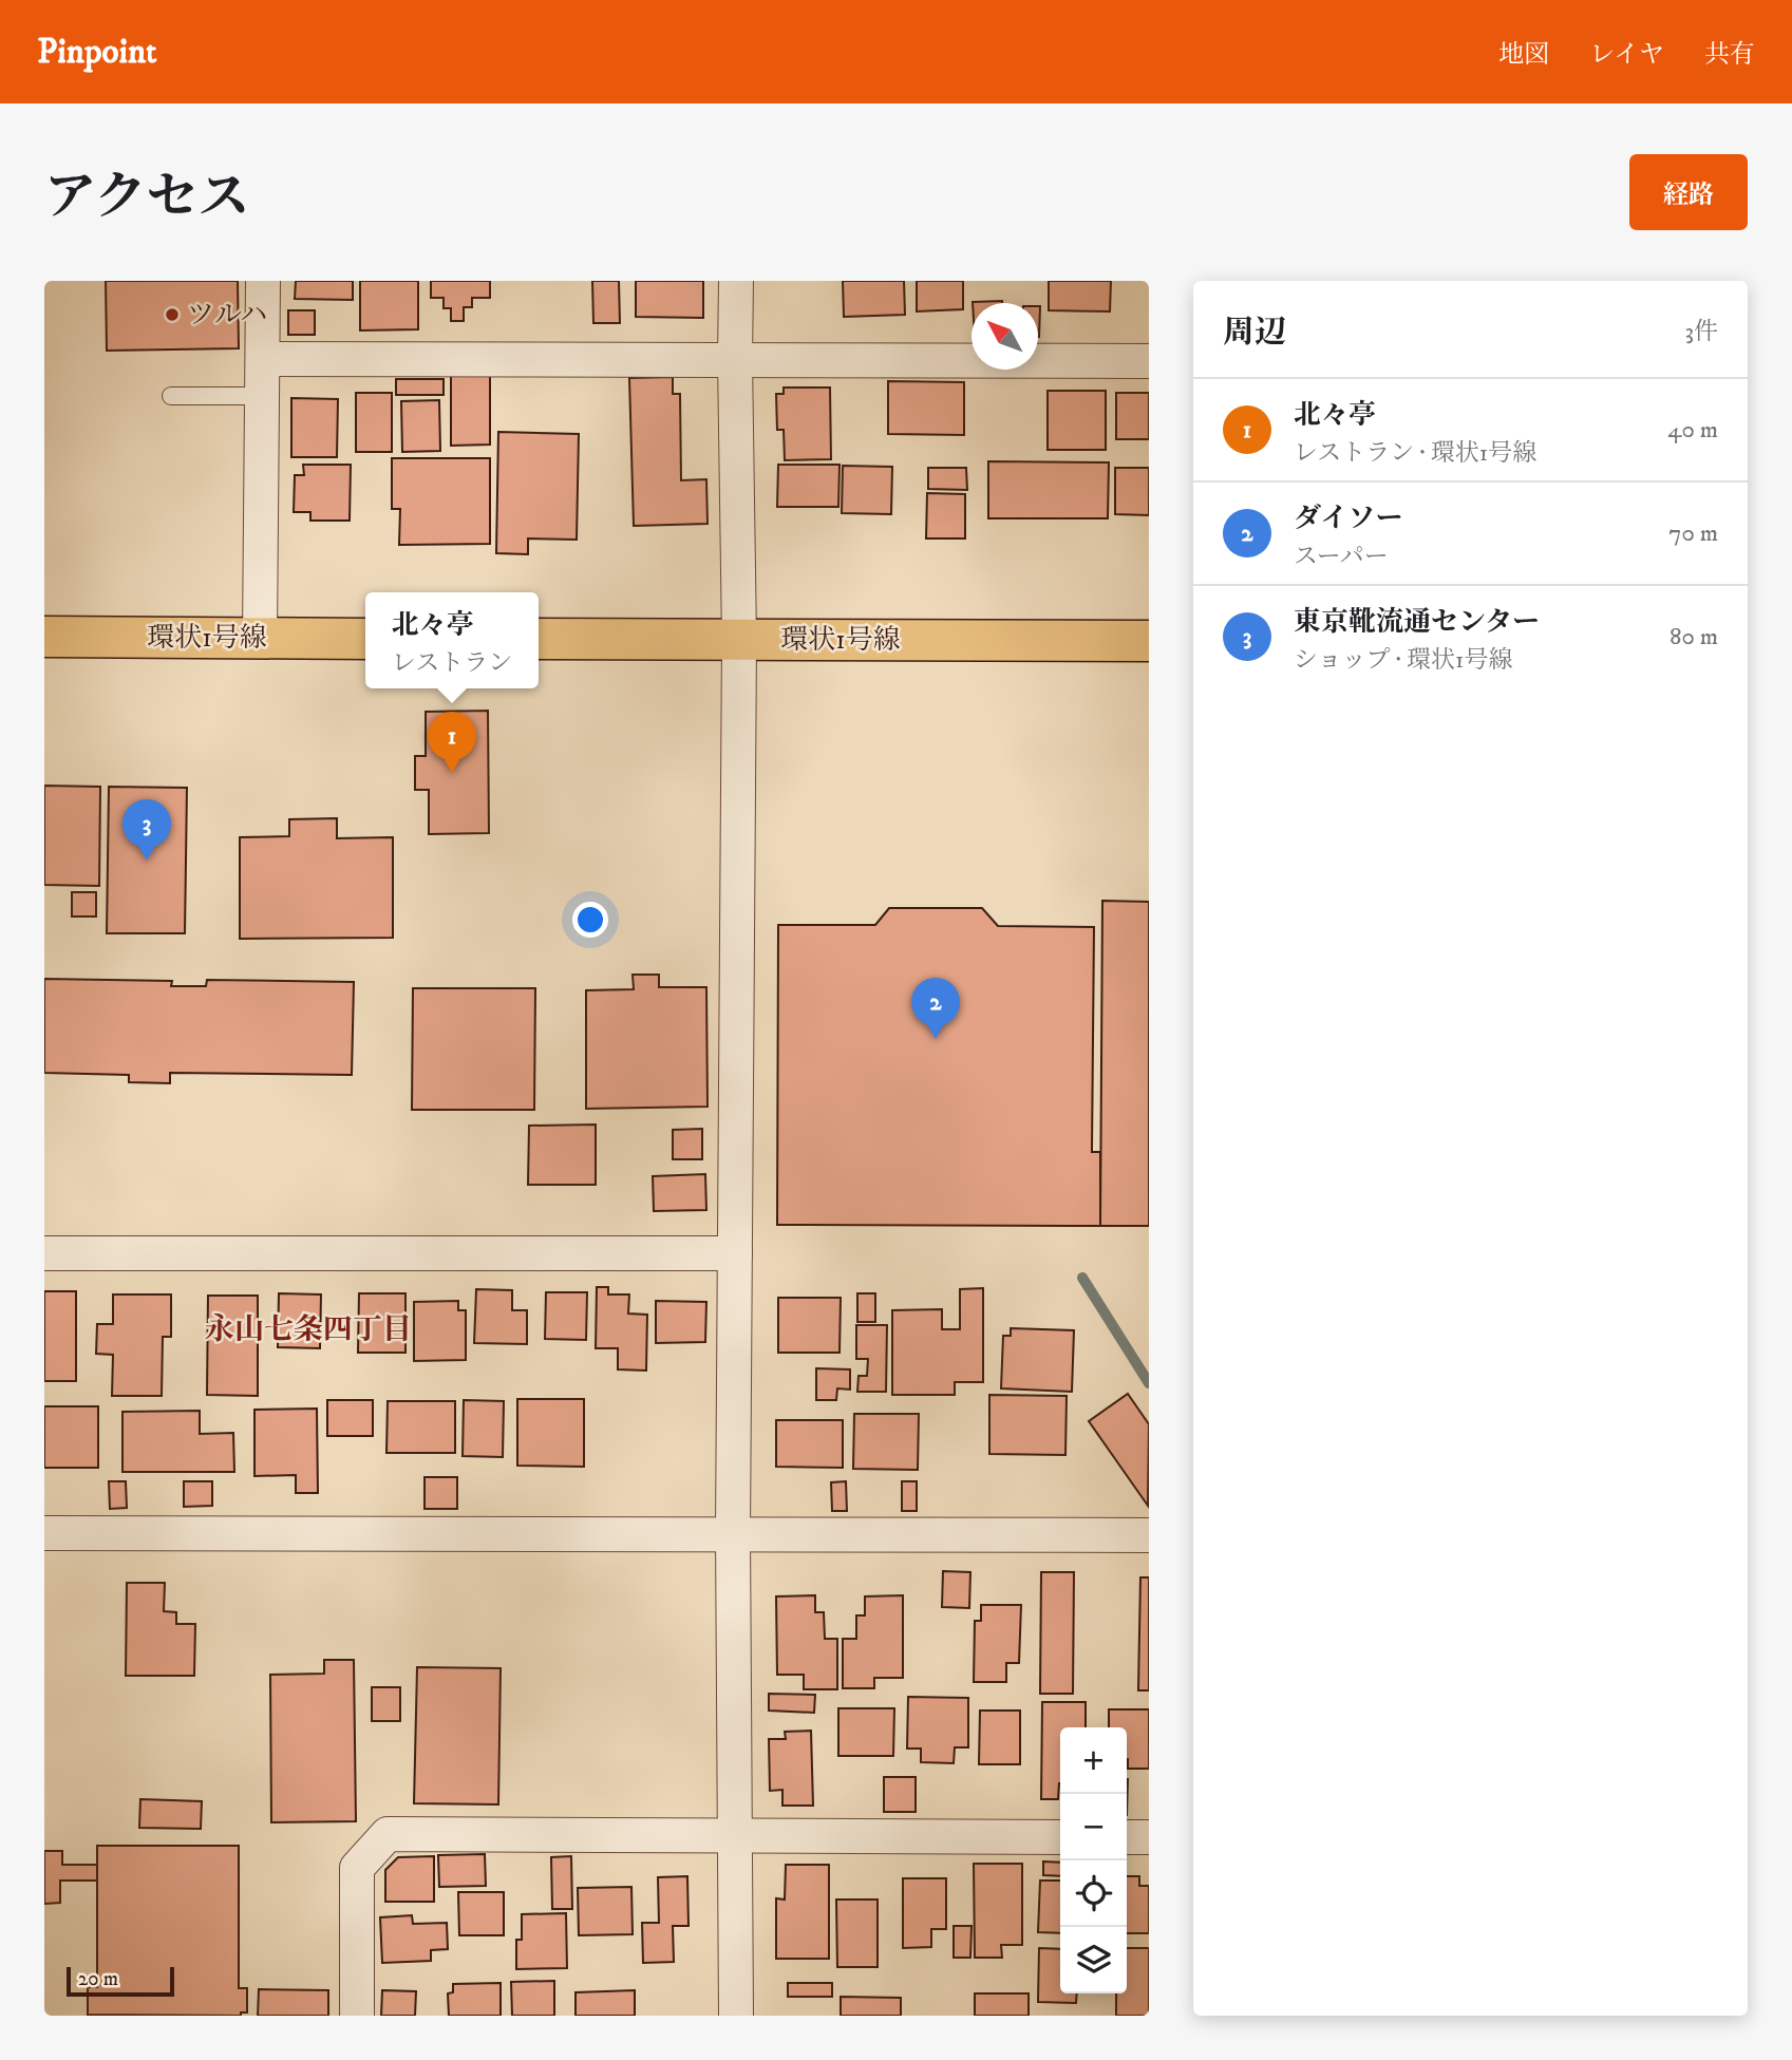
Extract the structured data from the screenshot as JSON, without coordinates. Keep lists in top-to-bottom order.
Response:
{
  "streets": {
    "main road": ["環状1号線"]
  },
  "districts": ["永山七条四丁目"],
  "places": ["ツルハ"],
  "scale_bar": "20 m",
  "north": "top left",
  "page": {
    "header": "Pinpoint",
    "nav": ["地図", "レイヤ", "共有"],
    "title": "アクセス",
    "buttons": "経路",
    "heading": ["周辺", "3件"],
    "list": [
      {
        "mark": "1",
        "name": "北々亭",
        "note": "レストラン · 環状1号線",
        "value": "40 m"
      },
      {
        "mark": "2",
        "name": "ダイソー",
        "note": "スーパー",
        "value": "70 m"
      },
      {
        "mark": "3",
        "name": "東京靴流通センター",
        "note": "ショップ · 環状1号線",
        "value": "80 m"
      }
    ],
    "popup": ["北々亭", "レストラン"],
    "pins": ["1", "3", "2"],
    "map_buttons": ["+", "−"],
    "scale": "20 m"
  }
}
